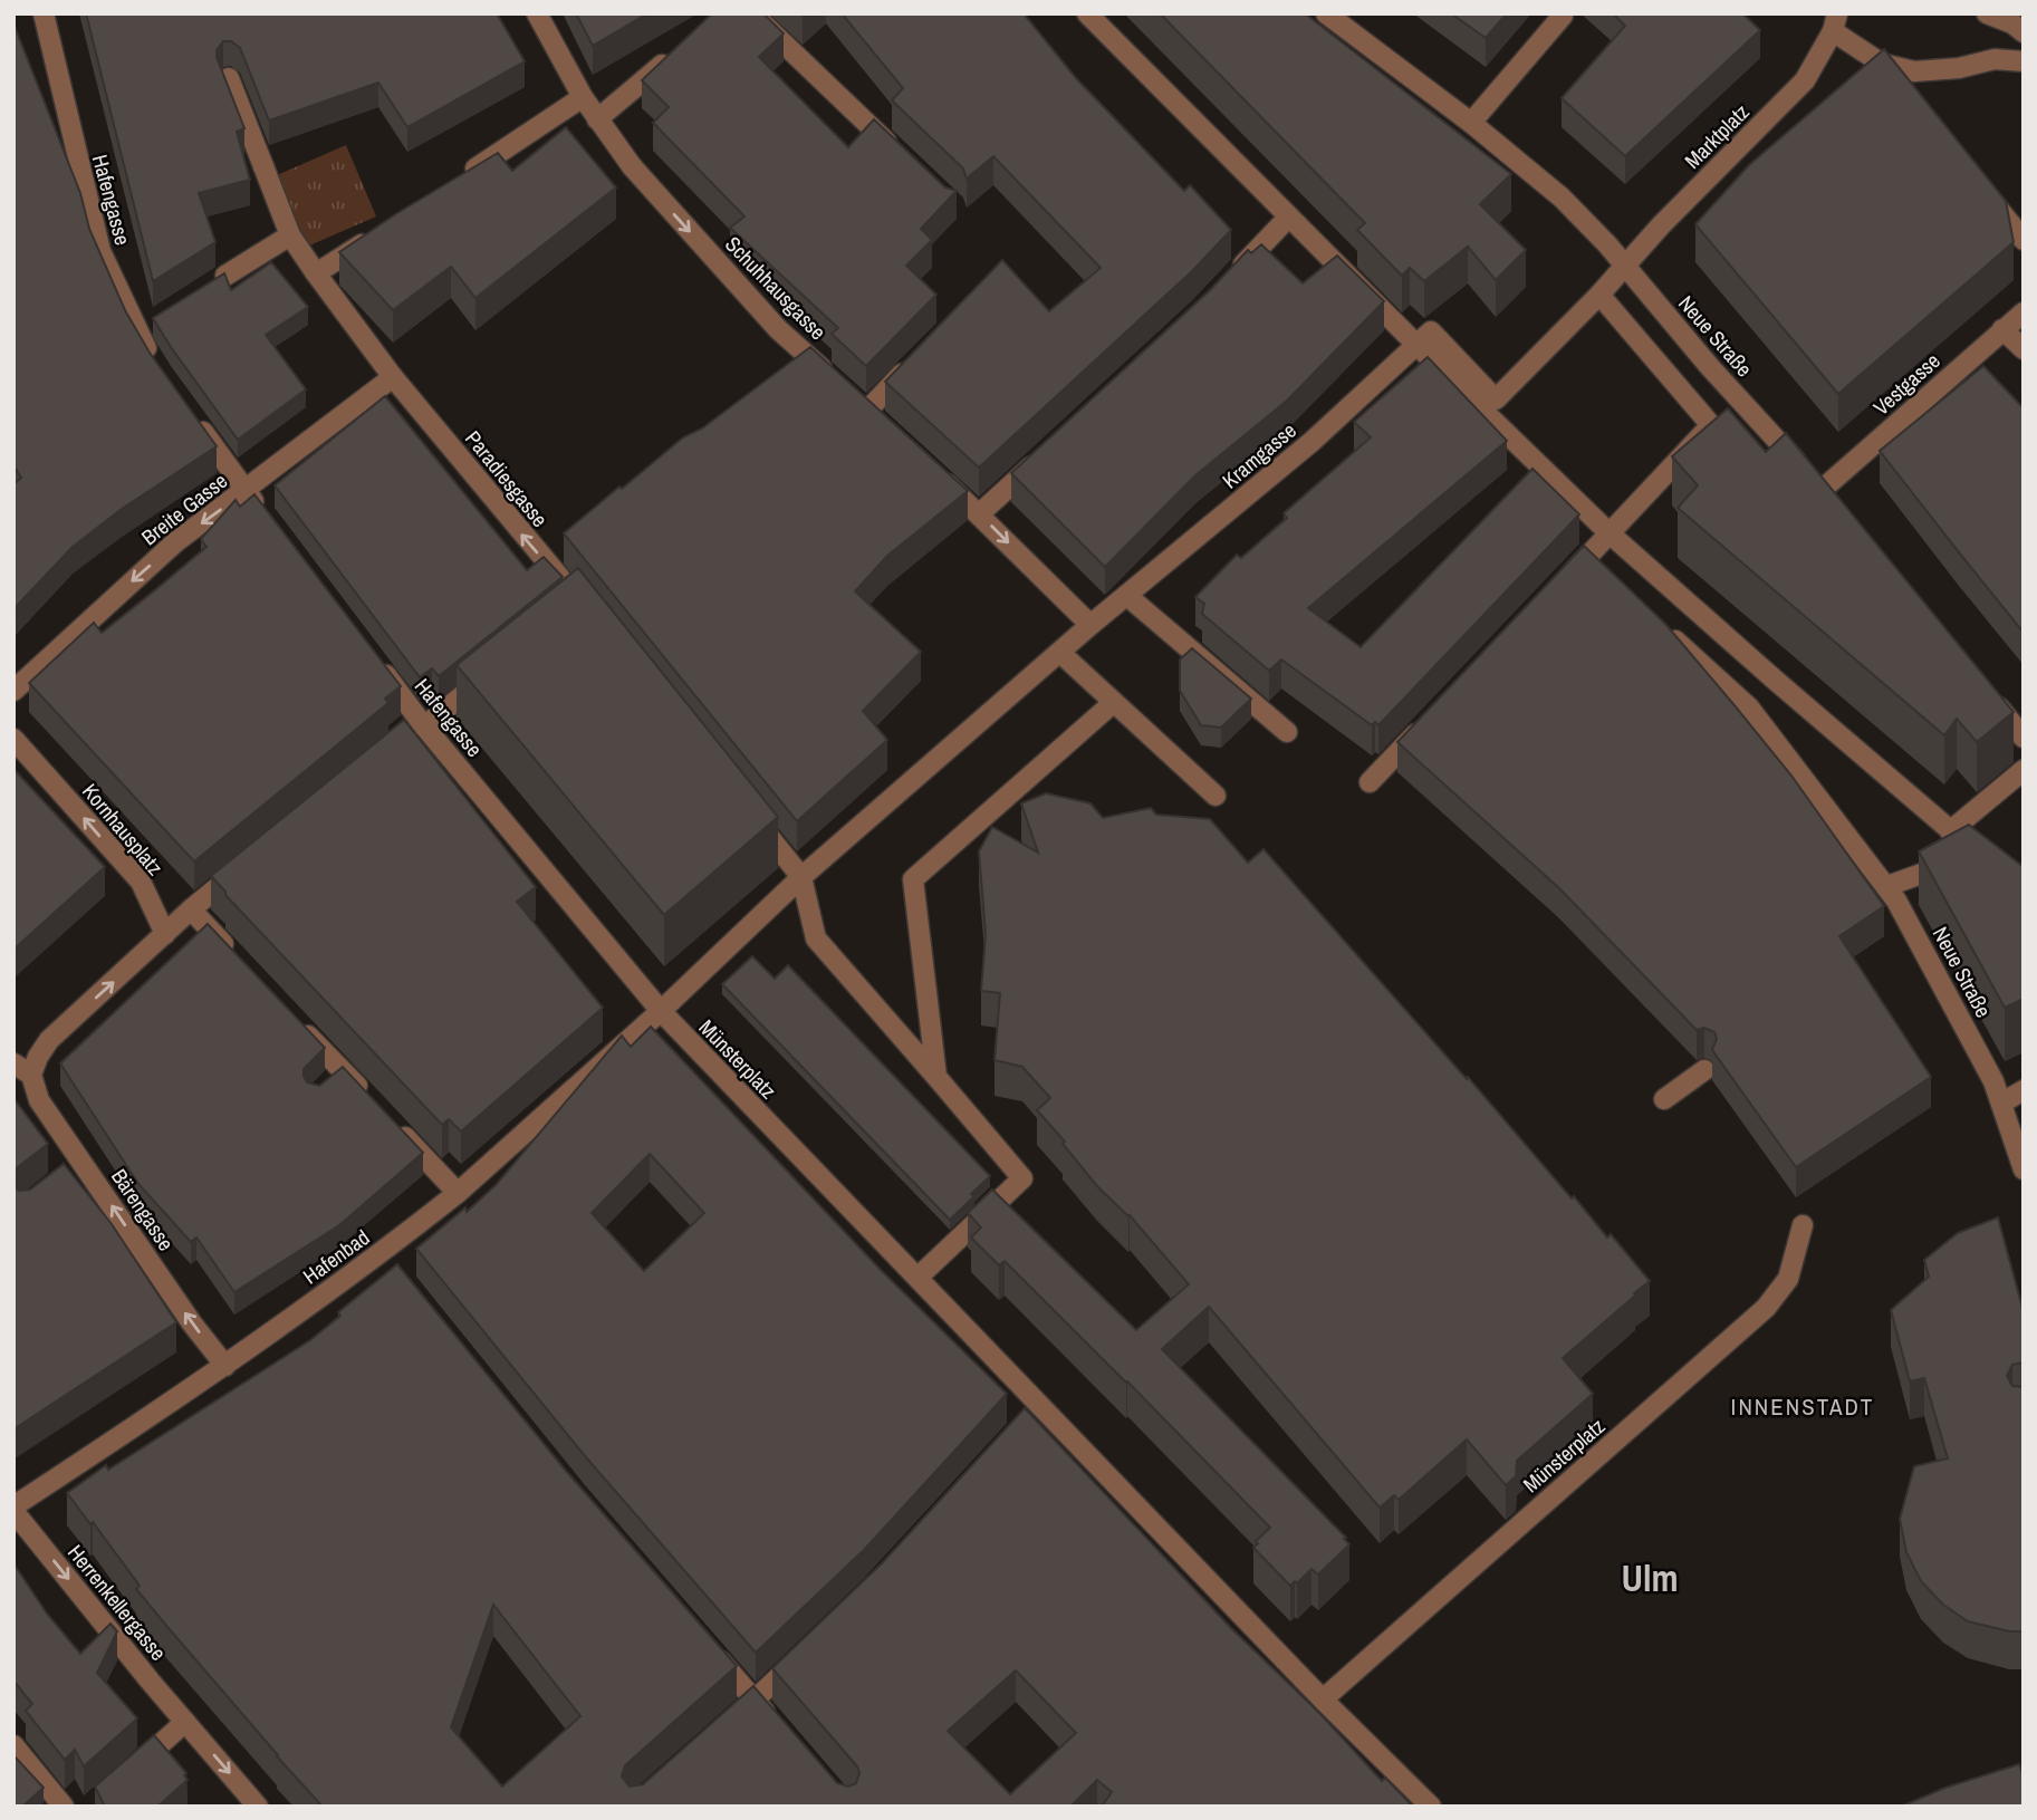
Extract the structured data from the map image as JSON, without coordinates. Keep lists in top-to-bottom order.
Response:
{
  "streets": {
    "street": [
      "Marktplatz",
      "Hafengasse",
      "Schuhhausgasse",
      "Neue Straße",
      "Vestgasse",
      "Kramgasse",
      "Paradiesgasse",
      "Breite Gasse",
      "Kornhausplatz",
      "Münsterplatz",
      "Bärengasse",
      "Hafenbad",
      "Herrenkellergasse"
    ]
  },
  "crossings": [
    ["Marktplatz", "Neue Straße"],
    ["Marktplatz", "Kramgasse"],
    ["Hafengasse", "Münsterplatz"],
    ["Hafengasse", "Hafenbad"],
    ["Neue Straße", "Vestgasse"],
    ["Paradiesgasse", "Breite Gasse"],
    ["Münsterplatz", "Hafenbad"],
    ["Bärengasse", "Hafenbad"],
    ["Hafenbad", "Herrenkellergasse"]
  ],
  "one_way": [
    "Schuhhausgasse",
    "Paradiesgasse",
    "Breite Gasse",
    "Kornhausplatz",
    "Bärengasse",
    "Herrenkellergasse"
  ],
  "districts": ["INNENSTADT", "Ulm"]
}
